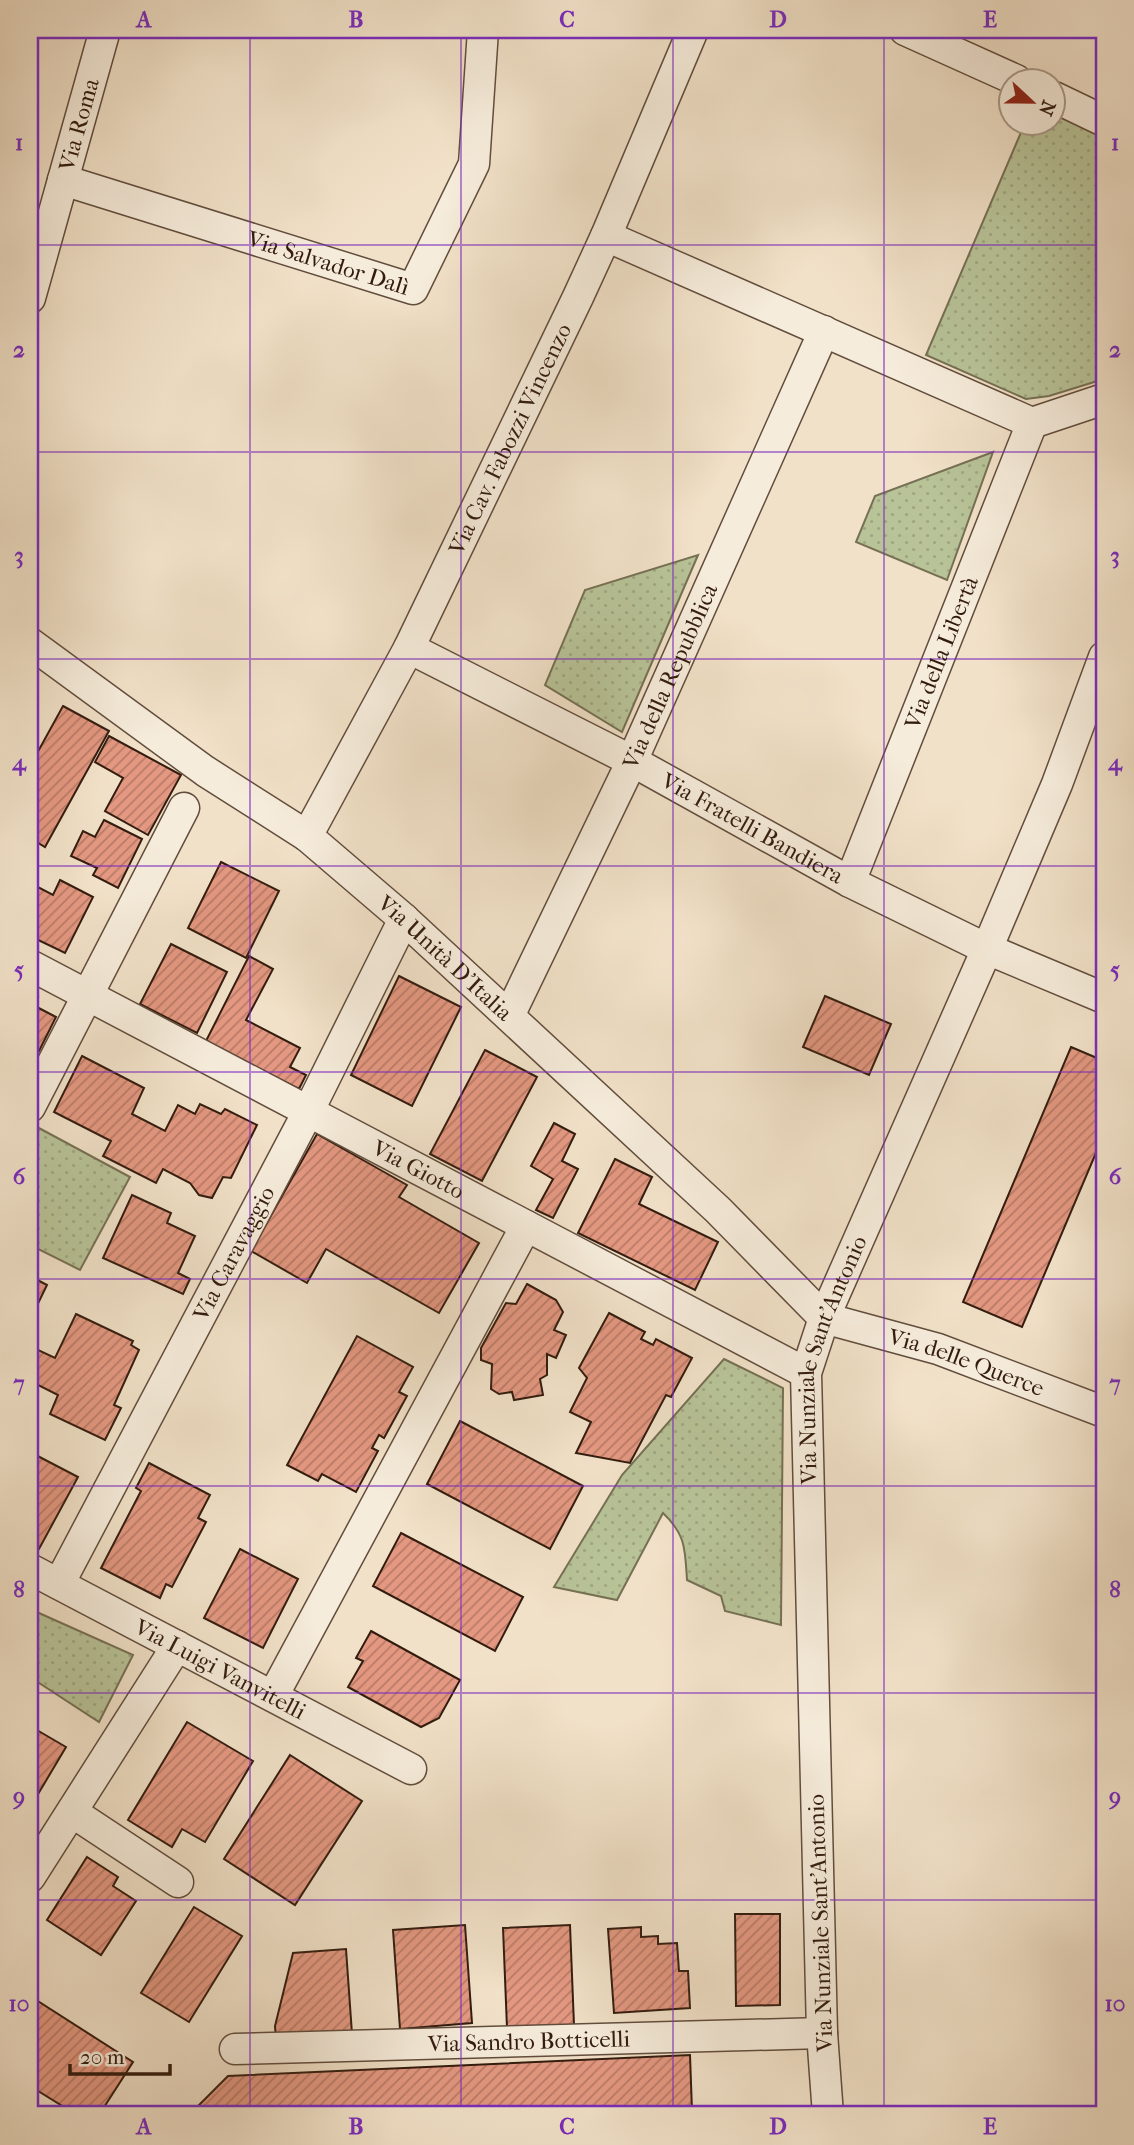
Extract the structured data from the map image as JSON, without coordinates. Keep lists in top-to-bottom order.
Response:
{
  "streets": {
    "street": [
      "Via Roma",
      "Via Salvador Dalì",
      "Via Cav. Fabozzi Vincenzo",
      "Via della Libertà",
      "Via della Repubblica",
      "Via Fratelli Bandiera",
      "Via Unità D'Italia",
      "Via Giotto",
      "Via Caravaggio",
      "Via Nunziale Sant'Antonio",
      "Via delle Querce",
      "Via Luigi Vanvitelli",
      "Via Sandro Botticelli"
    ]
  },
  "crossings": [
    ["Via Roma", "Via Salvador Dalì"],
    ["Via Cav. Fabozzi Vincenzo", "Via Fratelli Bandiera"],
    ["Via Cav. Fabozzi Vincenzo", "Via Unità D'Italia"],
    ["Via della Libertà", "Via Fratelli Bandiera"],
    ["Via della Repubblica", "Via Fratelli Bandiera"],
    ["Via della Repubblica", "Via Unità D'Italia"],
    ["Via Fratelli Bandiera", "Via Nunziale Sant'Antonio"],
    ["Via Unità D'Italia", "Via Caravaggio"],
    ["Via Unità D'Italia", "Via Nunziale Sant'Antonio"],
    ["Via Unità D'Italia", "Via delle Querce"],
    ["Via Giotto", "Via Caravaggio"],
    ["Via Giotto", "Via Nunziale Sant'Antonio"],
    ["Via Caravaggio", "Via Luigi Vanvitelli"],
    ["Via Nunziale Sant'Antonio", "Via delle Querce"],
    ["Via Nunziale Sant'Antonio", "Via Sandro Botticelli"]
  ],
  "scale_bar": "20 m",
  "north": "right",
  "grid": {
    "columns": [
      "A",
      "B",
      "C",
      "D",
      "E"
    ],
    "rows": [
      "1",
      "2",
      "3",
      "4",
      "5",
      "6",
      "7",
      "8",
      "9",
      "10"
    ]
  }
}
